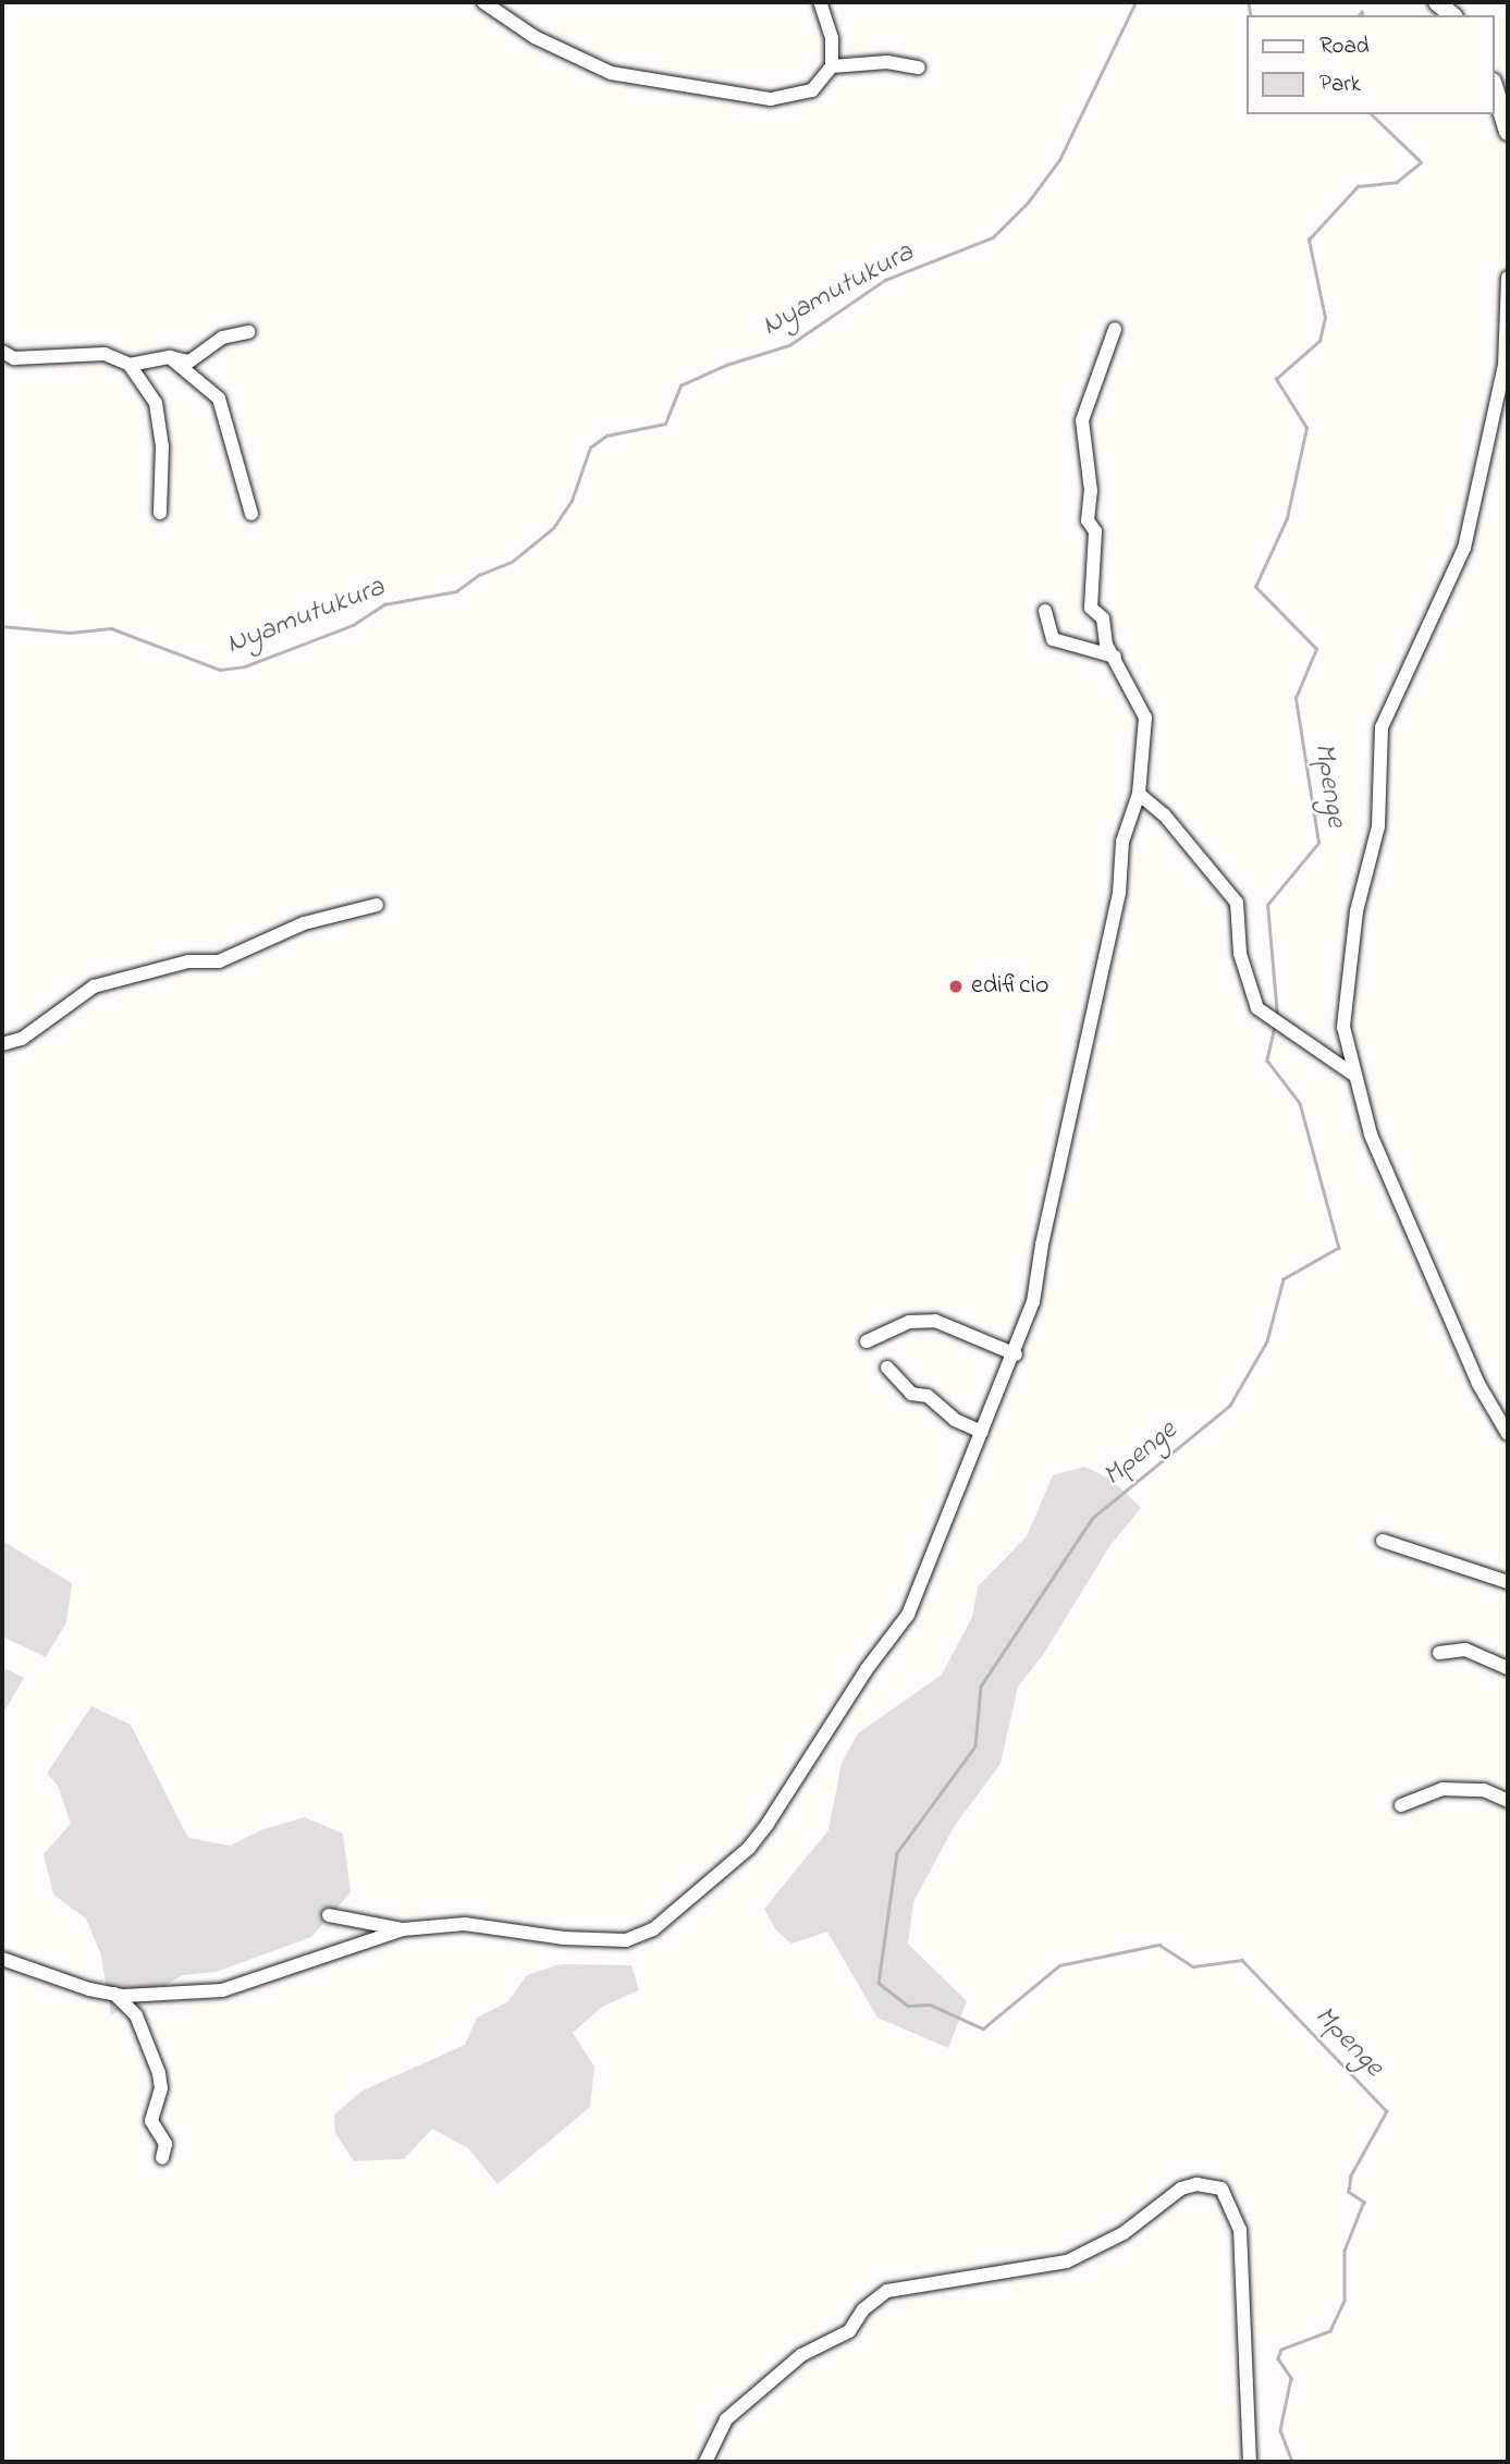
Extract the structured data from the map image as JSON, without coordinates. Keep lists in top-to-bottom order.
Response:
{
  "water": ["Nyamutukura", "Mpenge"],
  "places": ["edificio"],
  "legend": ["Road", "Park"]
}
